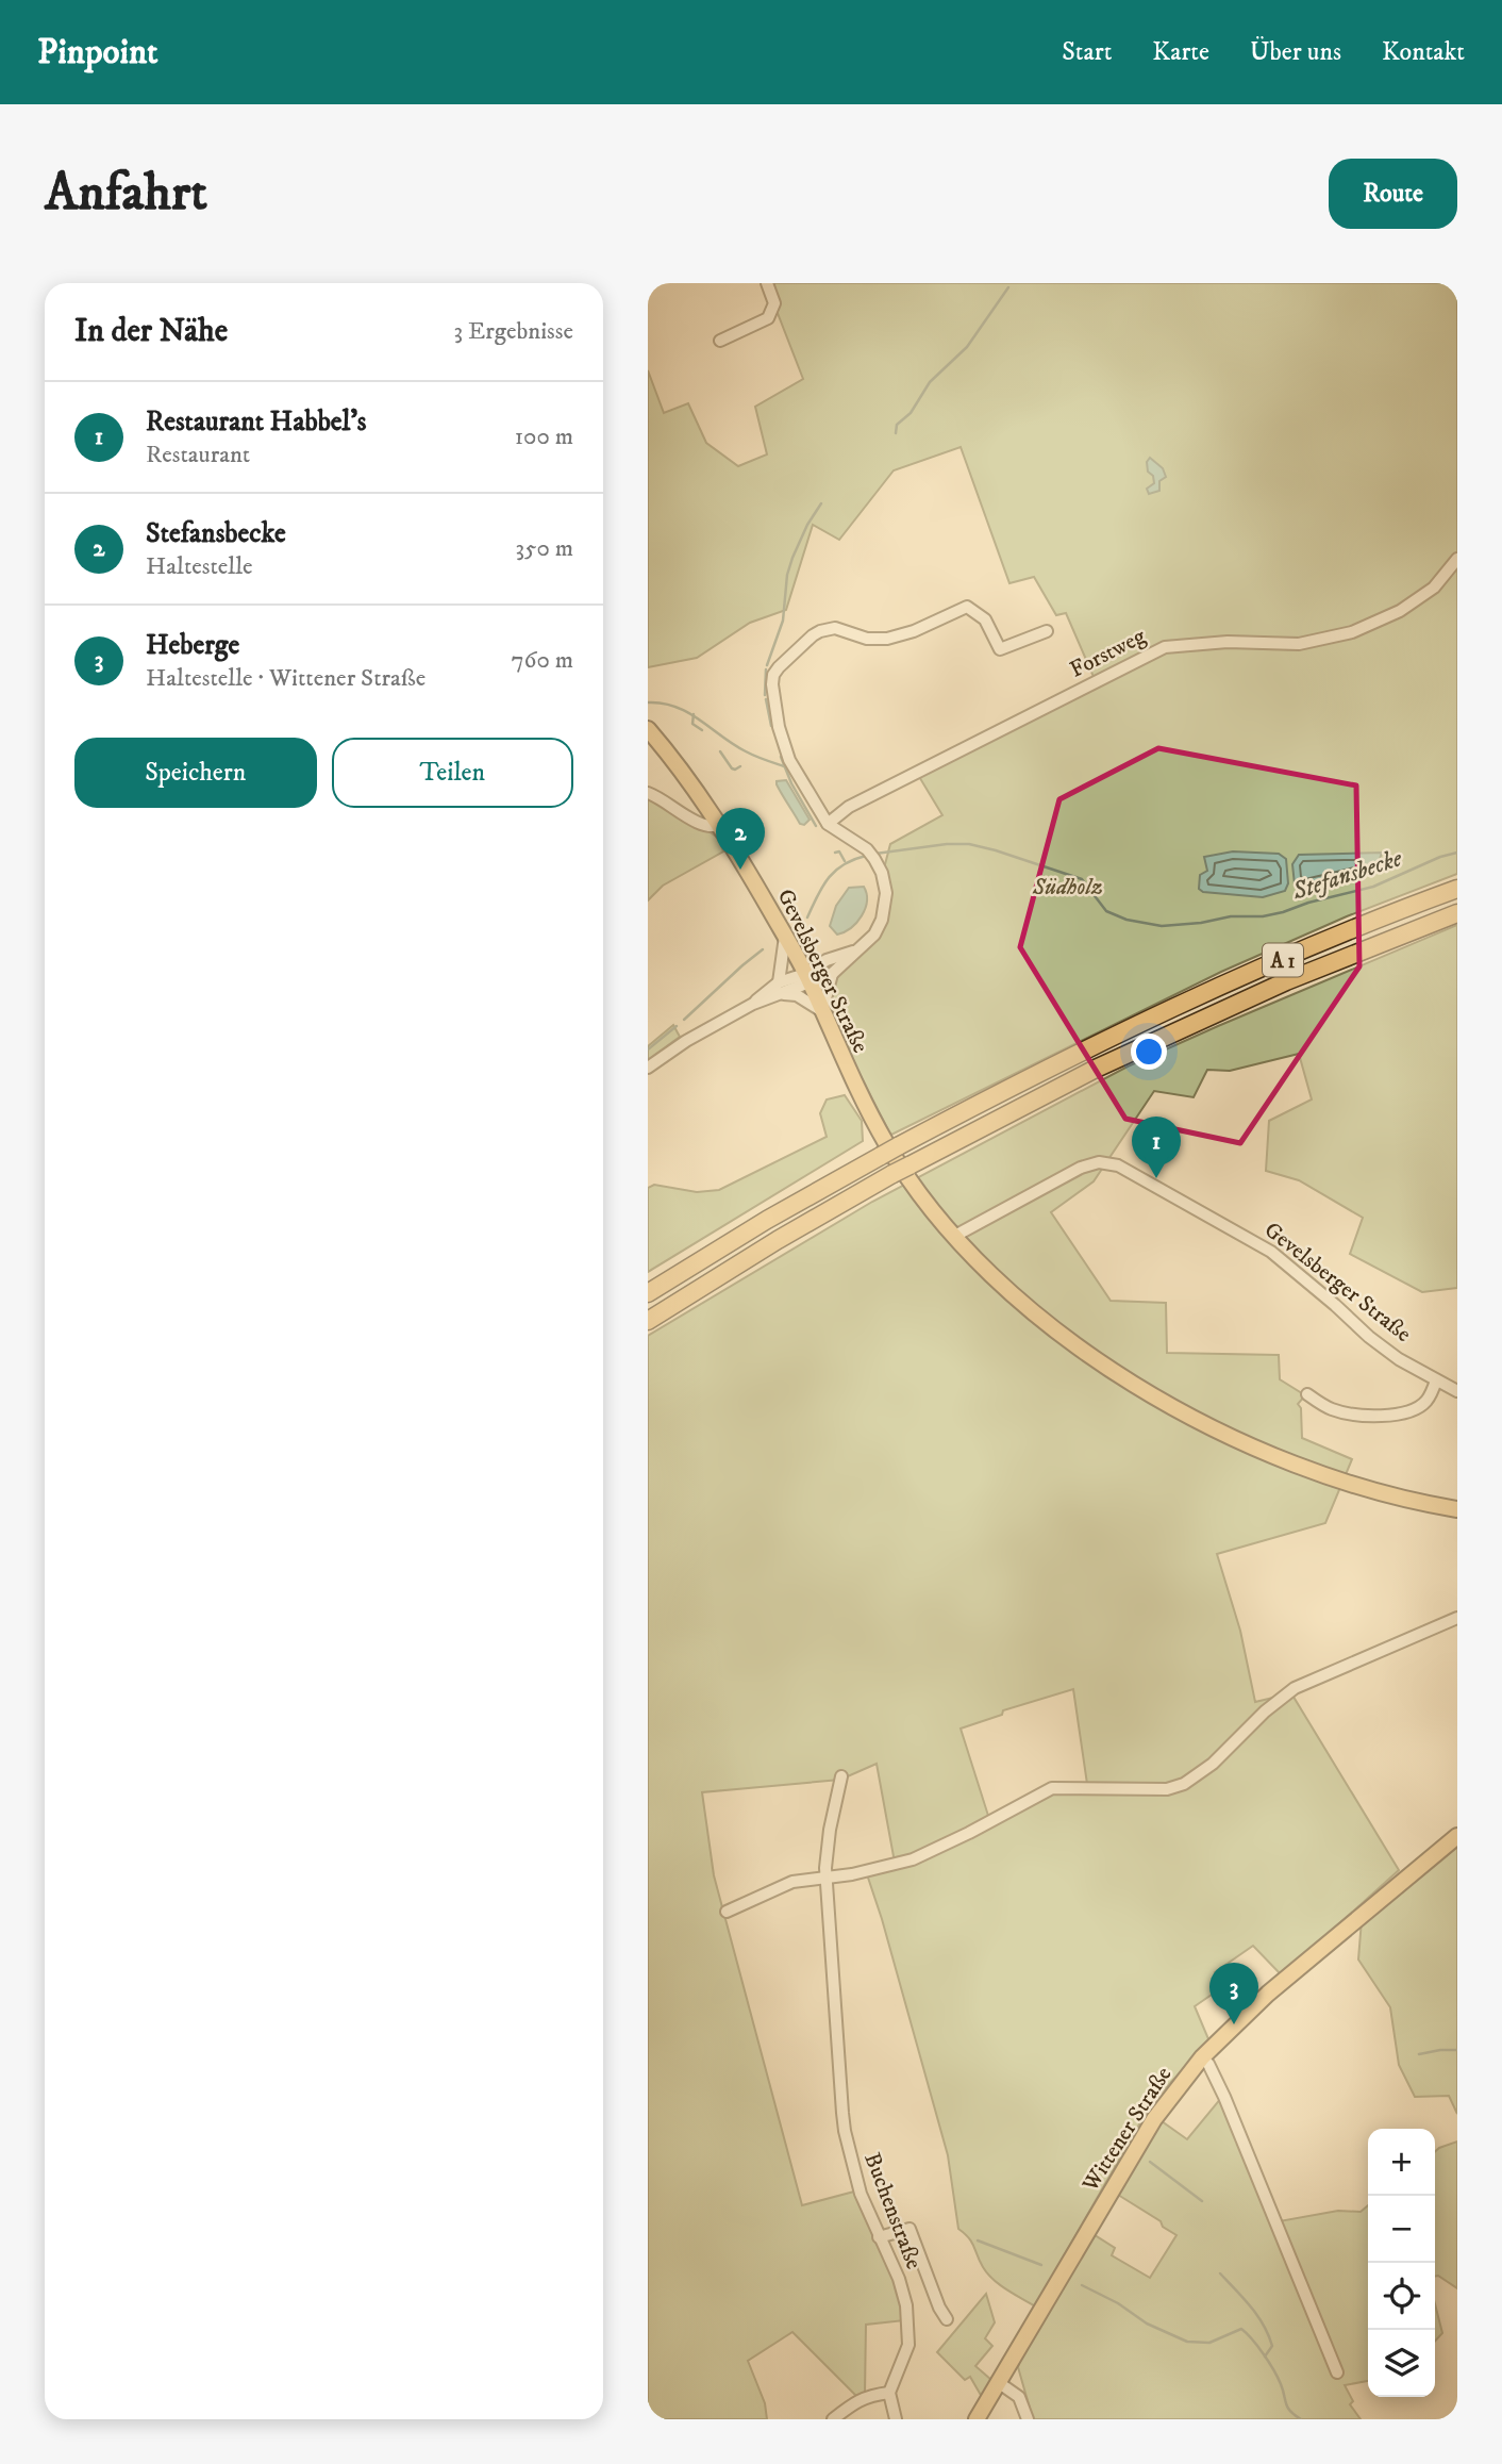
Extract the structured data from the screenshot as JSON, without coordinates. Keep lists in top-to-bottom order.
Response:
{
  "streets": {
    "highway": ["A 1"],
    "main road": ["Gevelsberger Straße", "Wittener Straße"],
    "street": ["Forstweg", "Buchenstraße"]
  },
  "water": ["Stefansbecke"],
  "parks": ["Südholz"],
  "page": {
    "header": "Pinpoint",
    "nav": [
      "Start",
      "Karte",
      "Über uns",
      "Kontakt"
    ],
    "buttons": [
      "Route",
      ["Speichern", "Teilen"]
    ],
    "title": "Anfahrt",
    "heading": ["In der Nähe", "3 Ergebnisse"],
    "list": [
      {
        "mark": "1",
        "name": "Restaurant Habbel's",
        "note": "Restaurant",
        "value": "100 m"
      },
      {
        "mark": "2",
        "name": "Stefansbecke",
        "note": "Haltestelle",
        "value": "350 m"
      },
      {
        "mark": "3",
        "name": "Heberge",
        "note": "Haltestelle · Wittener Straße",
        "value": "760 m"
      }
    ],
    "pins": ["2", "1", "3"],
    "map_buttons": ["+", "−"]
  }
}
